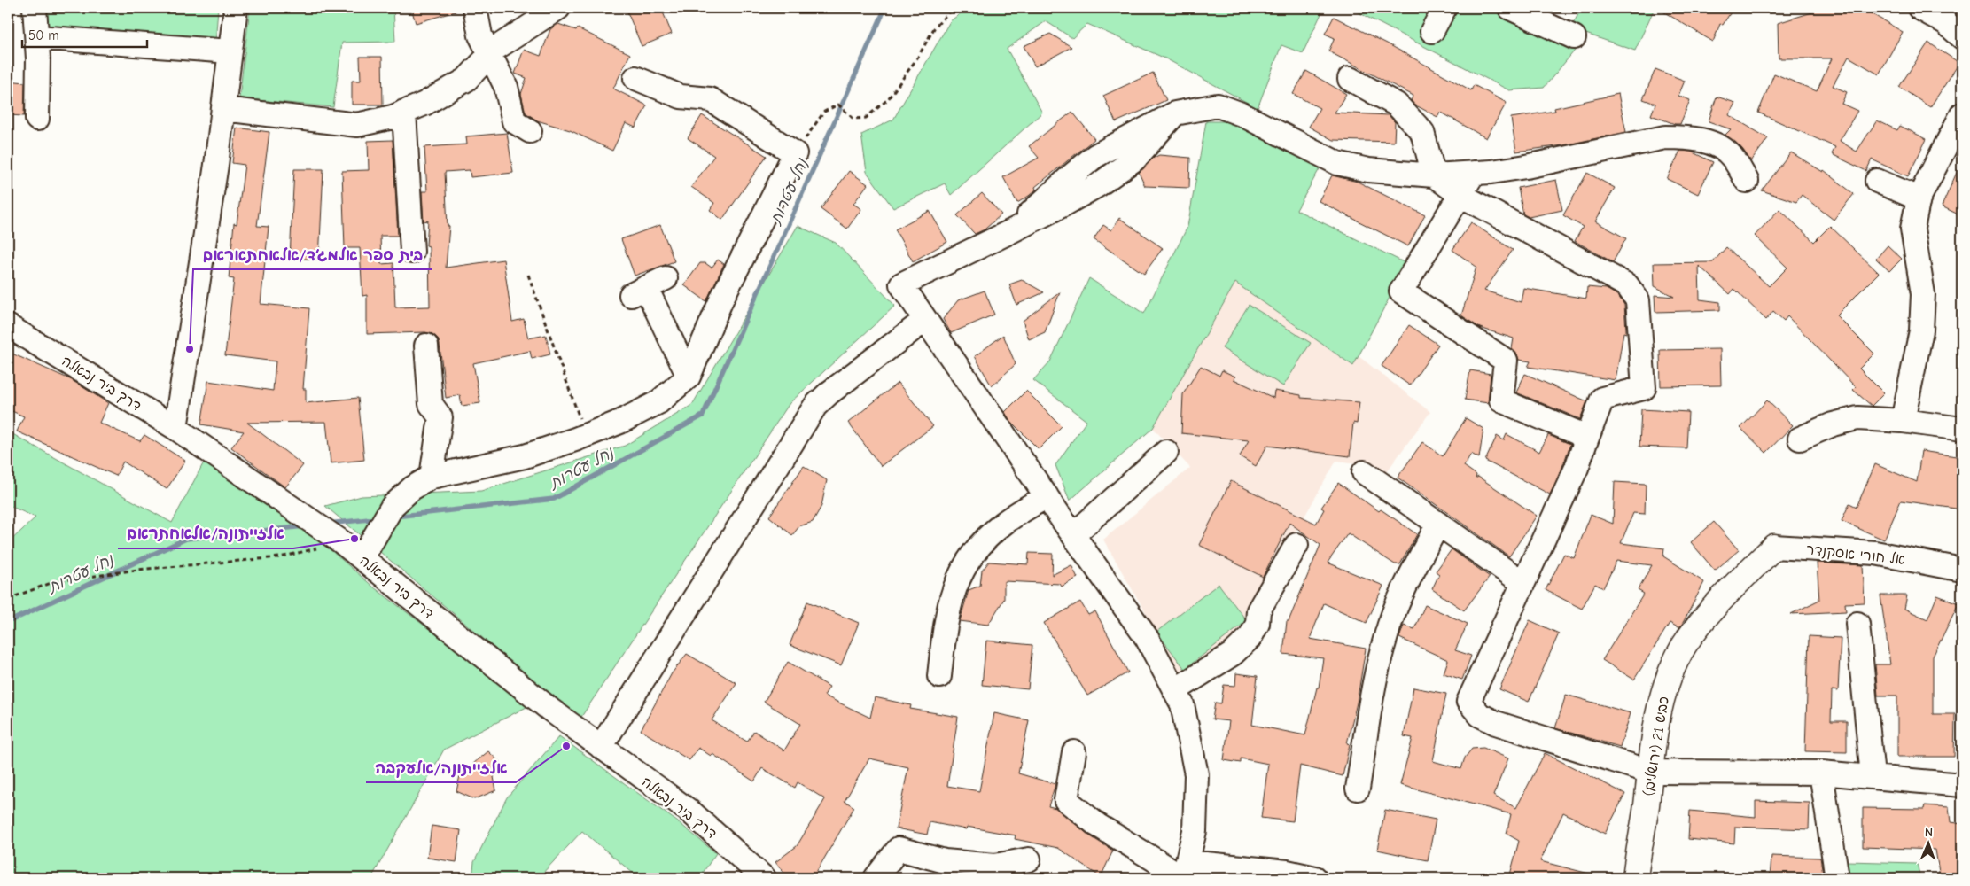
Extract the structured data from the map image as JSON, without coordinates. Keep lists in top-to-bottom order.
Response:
{
  "streets": {
    "main road": ["כביש 21 (ירושלים)"],
    "street": ["דרך ביר נבאלה", "אל חורי אסקנדר"]
  },
  "crossings": [
    ["אל חורי אסקנדר", "כביש 21 (ירושלים)"]
  ],
  "water": ["נחל עטרות"],
  "places": ["בית ספר אלמג׳ד/אלאחתאראם", "אלזייתונה/אלאחתראם", "אלזייתונה/אלעקבה"],
  "scale_bar": "50 m",
  "north": "top"
}
